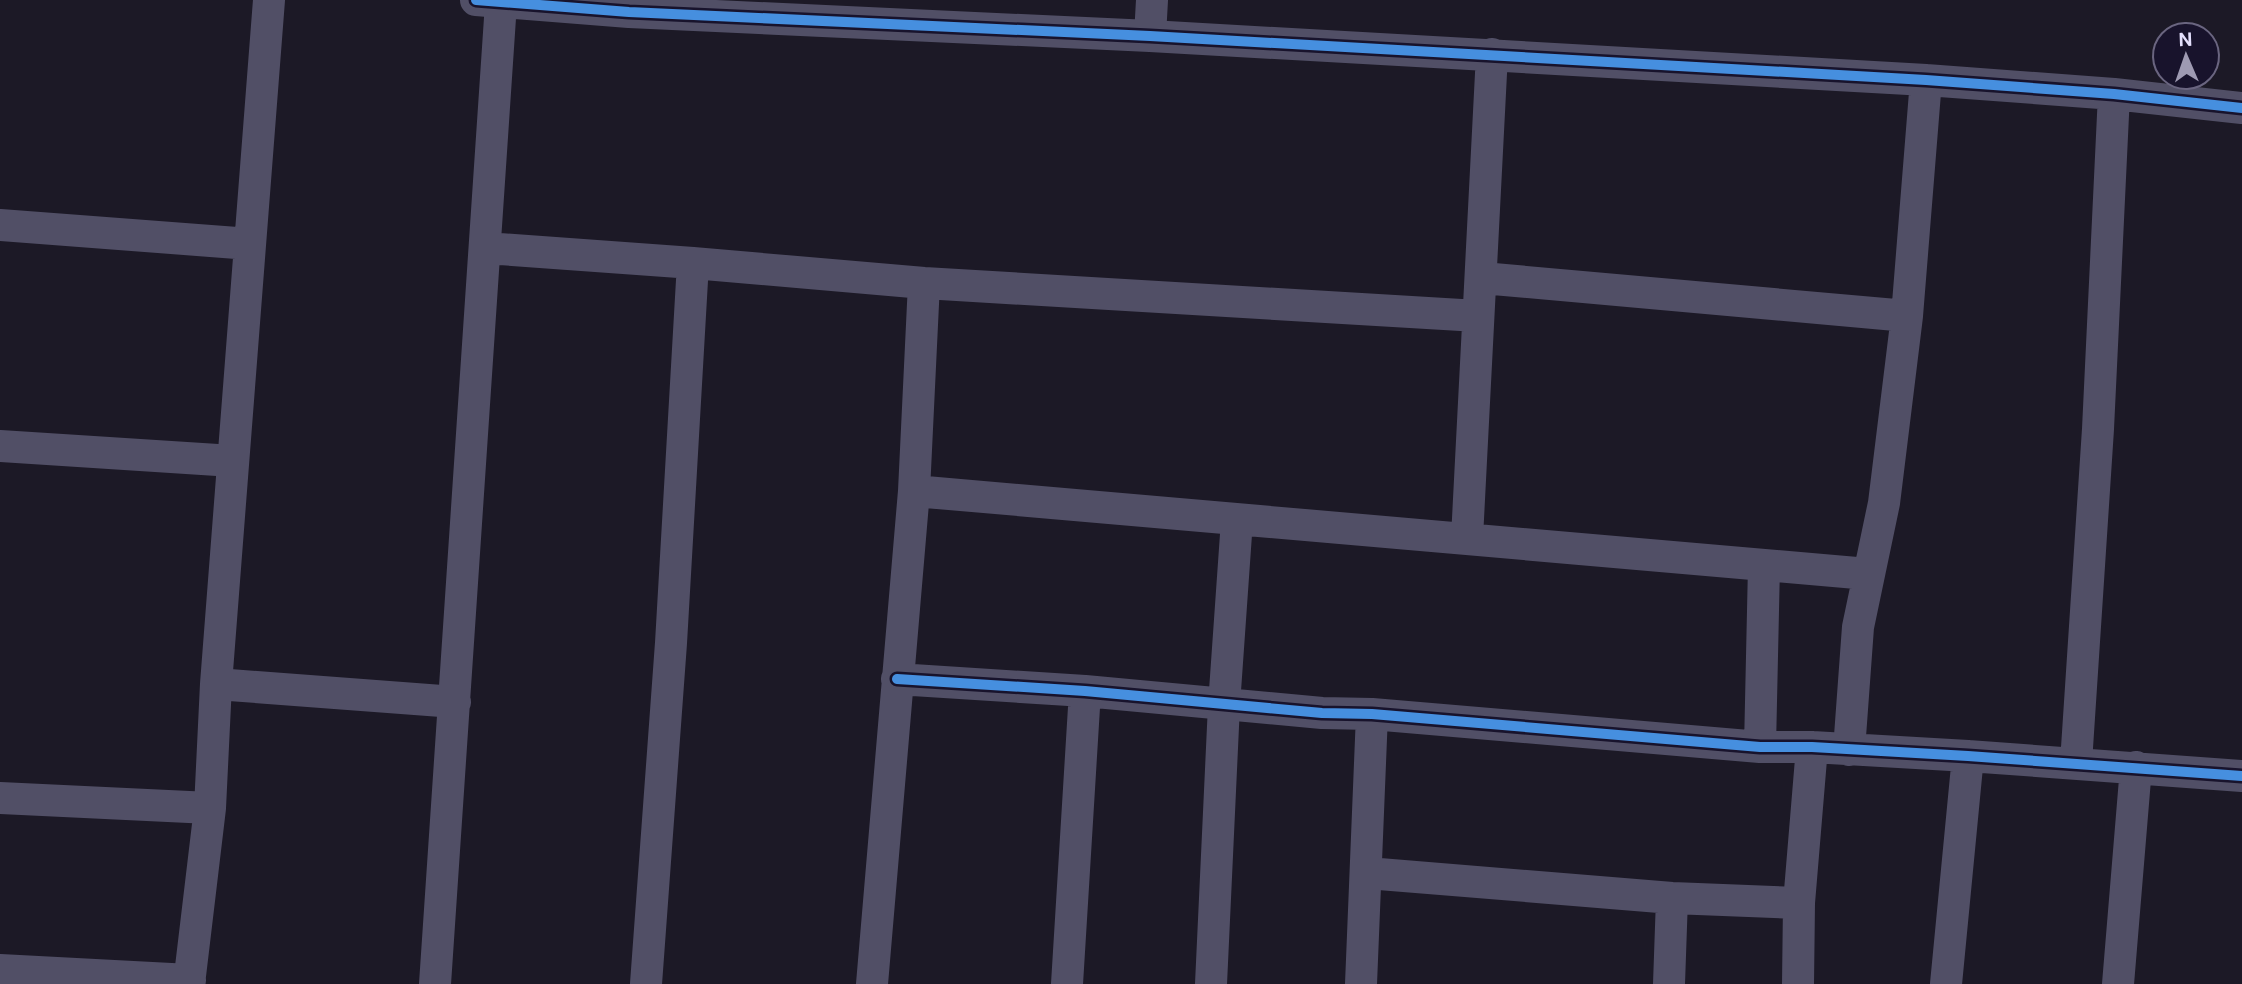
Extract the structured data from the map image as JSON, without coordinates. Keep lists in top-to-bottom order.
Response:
{
  "north": "top"
}
